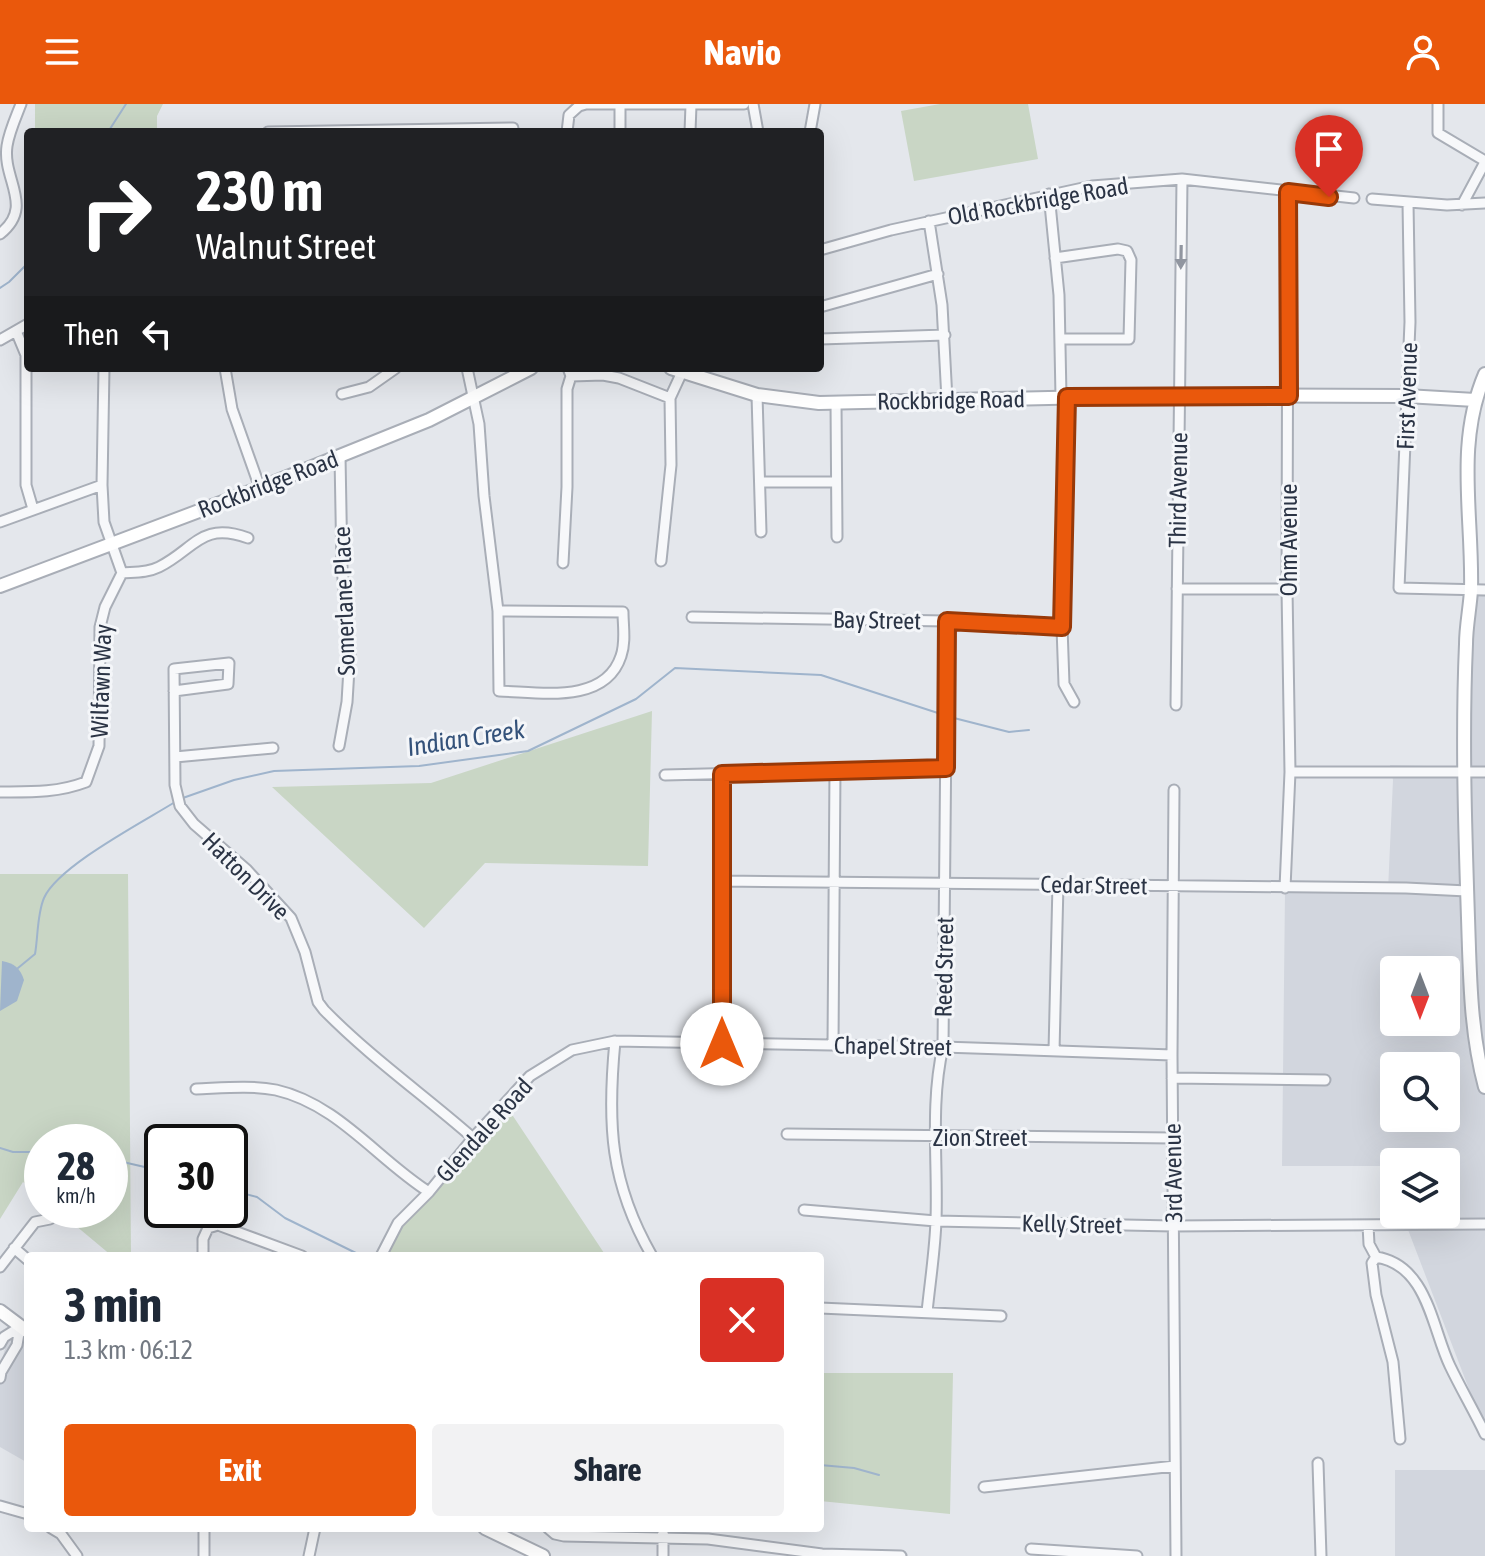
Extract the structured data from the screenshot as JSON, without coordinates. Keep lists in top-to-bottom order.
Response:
{
  "streets": {
    "street": [
      "Old Rockbridge Road",
      "First Avenue",
      "Rockbridge Road",
      "Third Avenue",
      "Ohm Avenue",
      "Somerlane Place",
      "Bay Street",
      "Wilfawn Way",
      "Hatton Drive",
      "Cedar Street",
      "Reed Street",
      "Chapel Street",
      "Glendale Road",
      "Zion Street",
      "3rd Avenue",
      "Kelly Street"
    ]
  },
  "crossings": [
    ["Old Rockbridge Road", "Third Avenue"],
    ["Old Rockbridge Road", "Ohm Avenue"],
    ["First Avenue", "Rockbridge Road"],
    ["Rockbridge Road", "Third Avenue"],
    ["Rockbridge Road", "Ohm Avenue"],
    ["Rockbridge Road", "Somerlane Place"],
    ["Ohm Avenue", "Cedar Street"],
    ["Bay Street", "Reed Street"],
    ["Hatton Drive", "Glendale Road"],
    ["Cedar Street", "Reed Street"],
    ["Cedar Street", "3rd Avenue"],
    ["Reed Street", "Chapel Street"],
    ["Reed Street", "Zion Street"],
    ["Reed Street", "Kelly Street"],
    ["Chapel Street", "Glendale Road"],
    ["Chapel Street", "3rd Avenue"],
    ["Zion Street", "3rd Avenue"],
    ["3rd Avenue", "Kelly Street"]
  ],
  "one_way": ["Third Avenue"],
  "water": ["Indian Creek"],
  "north": "bottom",
  "page": {
    "header": "Navio",
    "turn": ["230 m", "Walnut Street"],
    "then": "Then",
    "speed": "28 km/h",
    "limit": "30",
    "heading": ["3 min", "1.3 km · 06:12"],
    "buttons": ["Exit", "Share"]
  }
}
